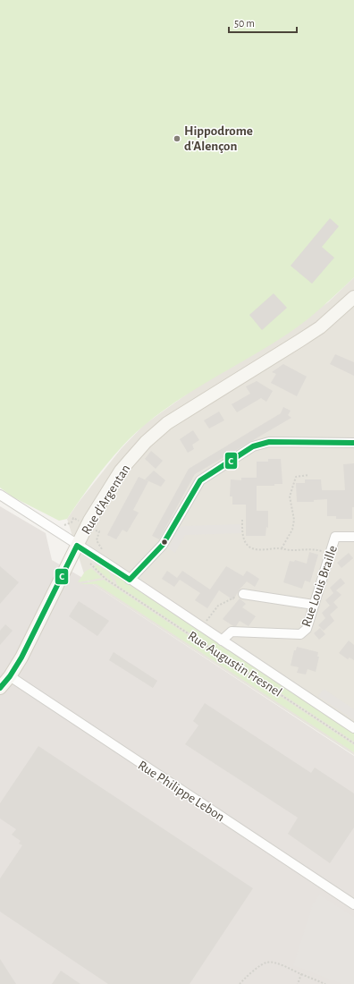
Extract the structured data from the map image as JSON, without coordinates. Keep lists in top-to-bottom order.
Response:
{
  "streets": {
    "main road": ["Rue d'Argentan"],
    "street": ["Rue Louis Braille", "Rue Augustin Fresnel", "Rue Philippe Lebon"]
  },
  "crossings": [
    ["Rue d'Argentan", "Rue Augustin Fresnel"],
    ["Rue d'Argentan", "Rue Philippe Lebon"],
    ["Rue Louis Braille", "Rue Augustin Fresnel"]
  ],
  "places": ["Hippodrome d'Alençon"],
  "lines": ["transit line C"],
  "scale_bar": "50 m"
}
